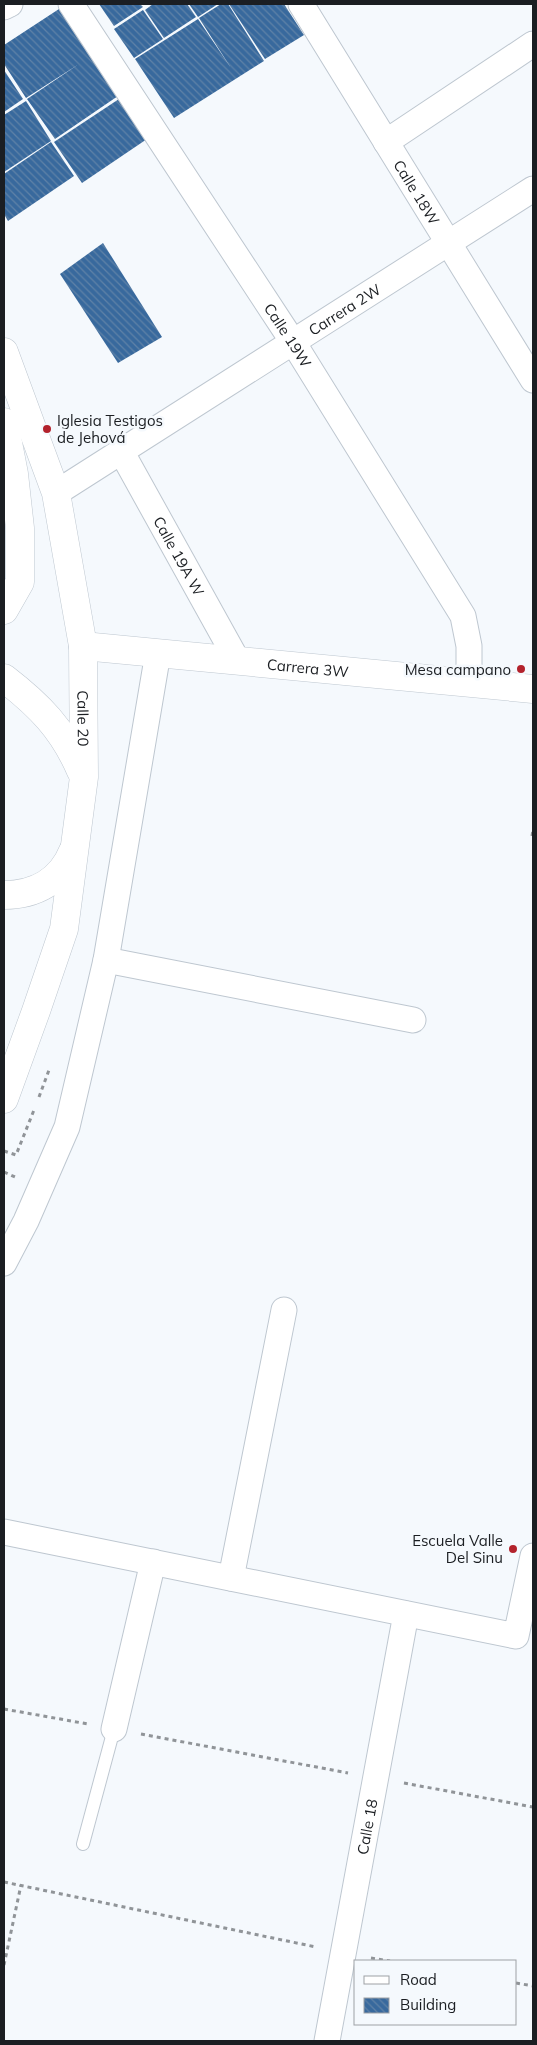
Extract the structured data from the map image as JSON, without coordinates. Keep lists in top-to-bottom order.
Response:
{
  "streets": {
    "main road": ["Carrera 3W", "Calle 20"],
    "street": [
      "Calle 18W",
      "Carrera 2W",
      "Calle 19W",
      "Calle 19A W",
      "Calle 18"
    ]
  },
  "crossings": [
    ["Calle 18W", "Carrera 2W"],
    ["Carrera 2W", "Calle 19W"],
    ["Carrera 2W", "Calle 19A W"],
    ["Carrera 2W", "Calle 20"],
    ["Calle 19W", "Carrera 3W"],
    ["Calle 19A W", "Carrera 3W"],
    ["Carrera 3W", "Calle 20"]
  ],
  "places": ["Iglesia Testigos de Jehová", "Mesa campano", "Escuela Valle Del Sinu"],
  "legend": ["Road", "Building"]
}
